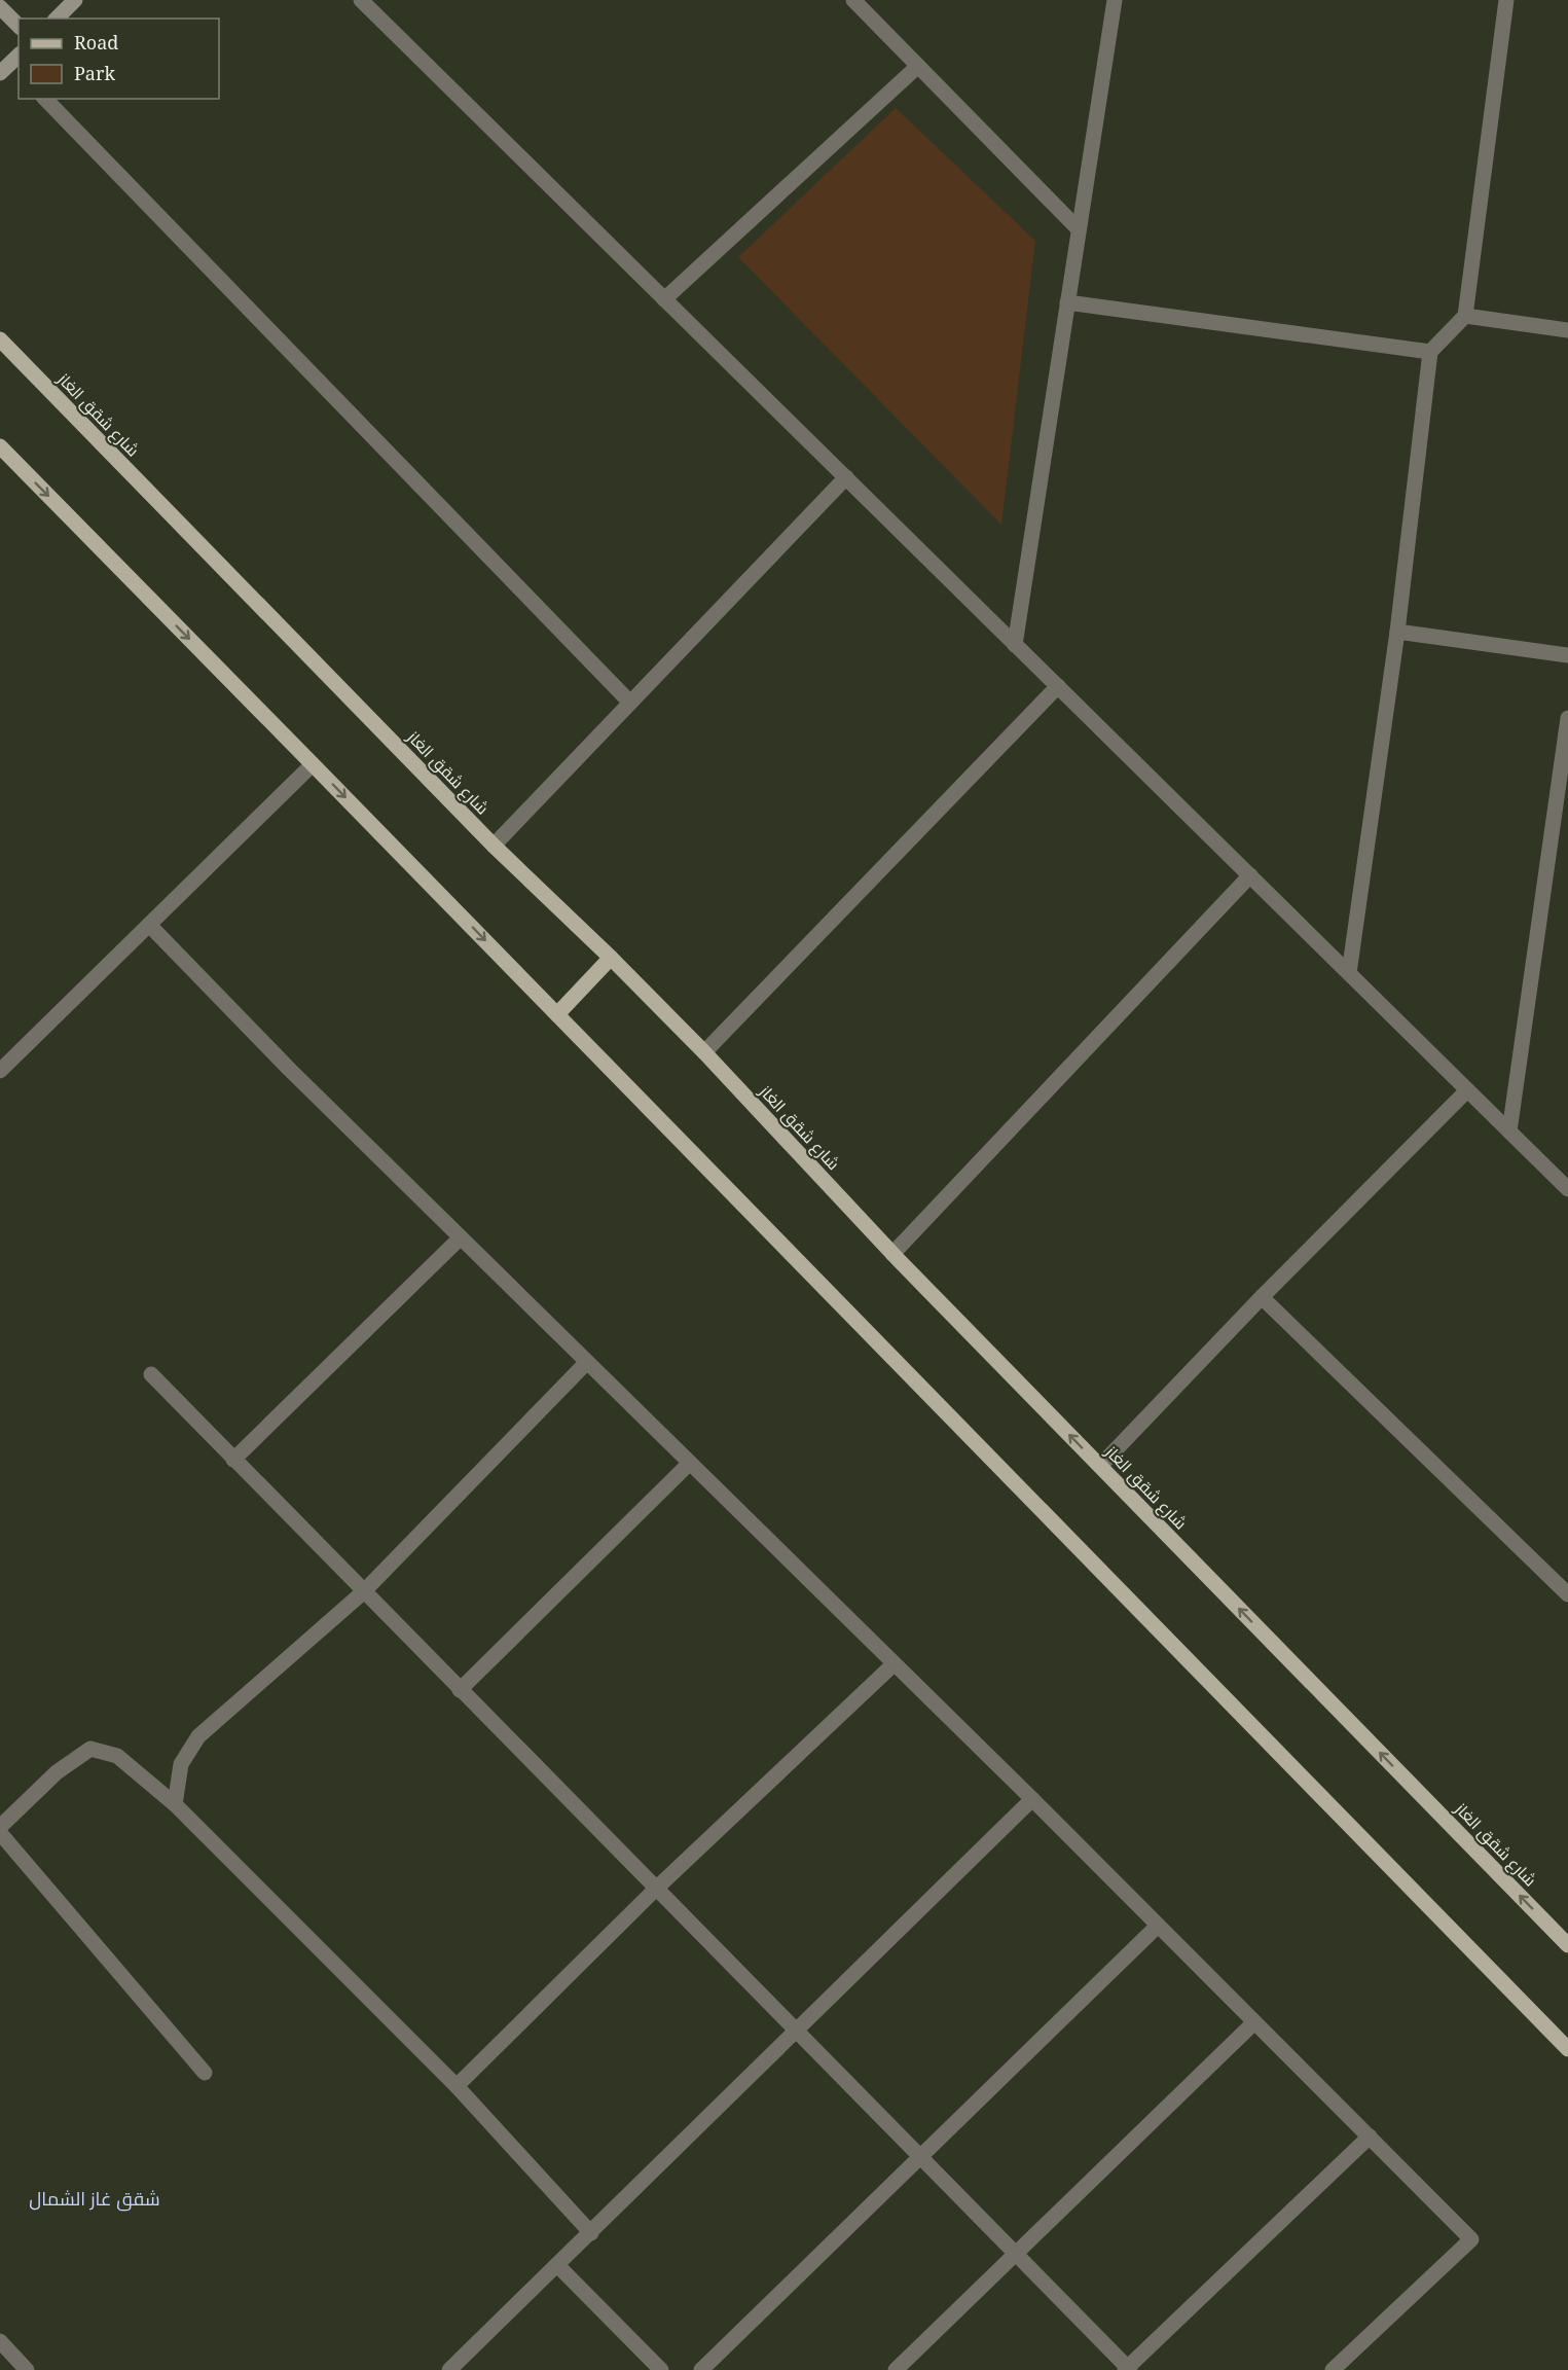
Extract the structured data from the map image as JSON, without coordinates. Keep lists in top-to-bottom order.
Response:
{
  "streets": {
    "main road": ["شارع شقق الغاز"]
  },
  "districts": ["شقق غاز الشمال"],
  "legend": ["Road", "Park"]
}
